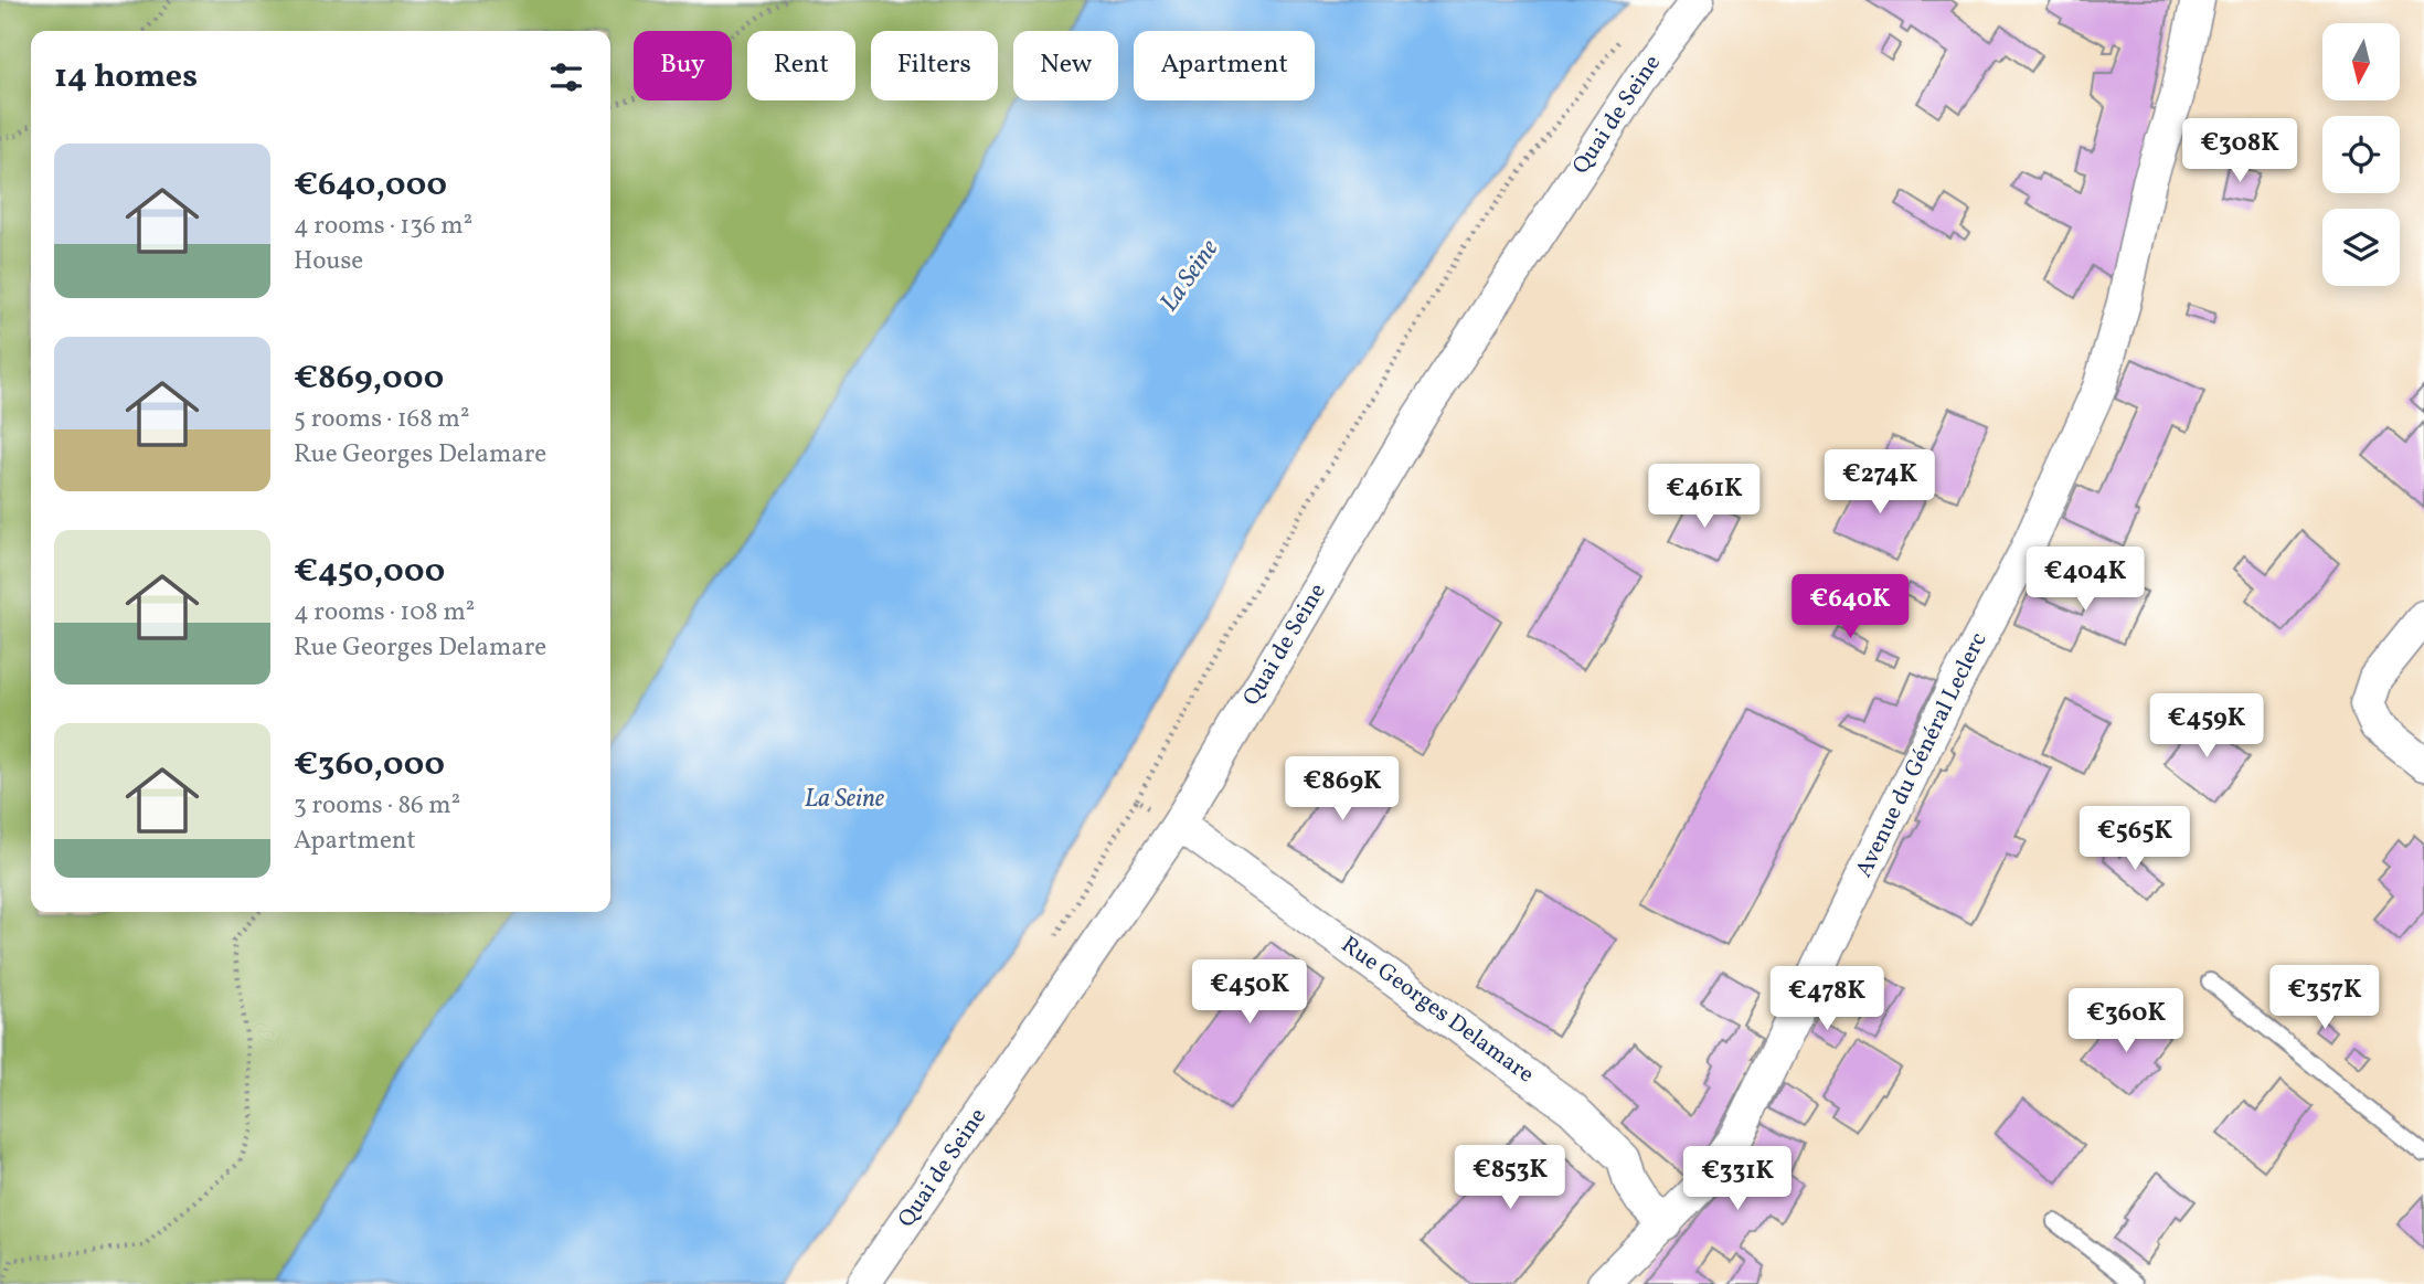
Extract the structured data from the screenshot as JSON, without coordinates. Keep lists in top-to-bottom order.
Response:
{
  "streets": {
    "street": ["Quai de Seine", "Avenue du Général Leclerc", "Rue Georges Delamare"]
  },
  "crossings": [
    ["Quai de Seine", "Rue Georges Delamare"],
    ["Avenue du Général Leclerc", "Rue Georges Delamare"]
  ],
  "water": ["La Seine"],
  "north": "bottom",
  "page": {
    "chip": [
      "Buy",
      "Rent",
      "Filters",
      "New",
      "Apartment"
    ],
    "heading": "14 homes",
    "price": [
      "€308K",
      "€274K",
      "€461K",
      "€404K",
      "€640K",
      "€459K",
      "€869K",
      "€565K",
      "€450K",
      "€357K",
      "€478K",
      "€360K",
      "€853K",
      "€331K"
    ],
    "list": [
      {
        "name": "€640,000",
        "note": "4 rooms · 136 m² · House"
      },
      {
        "name": "€869,000",
        "note": "5 rooms · 168 m² · Rue Georges Delamare"
      },
      {
        "name": "€450,000",
        "note": "4 rooms · 108 m² · Rue Georges Delamare"
      },
      {
        "name": "€360,000",
        "note": "3 rooms · 86 m² · Apartment"
      }
    ]
  }
}
